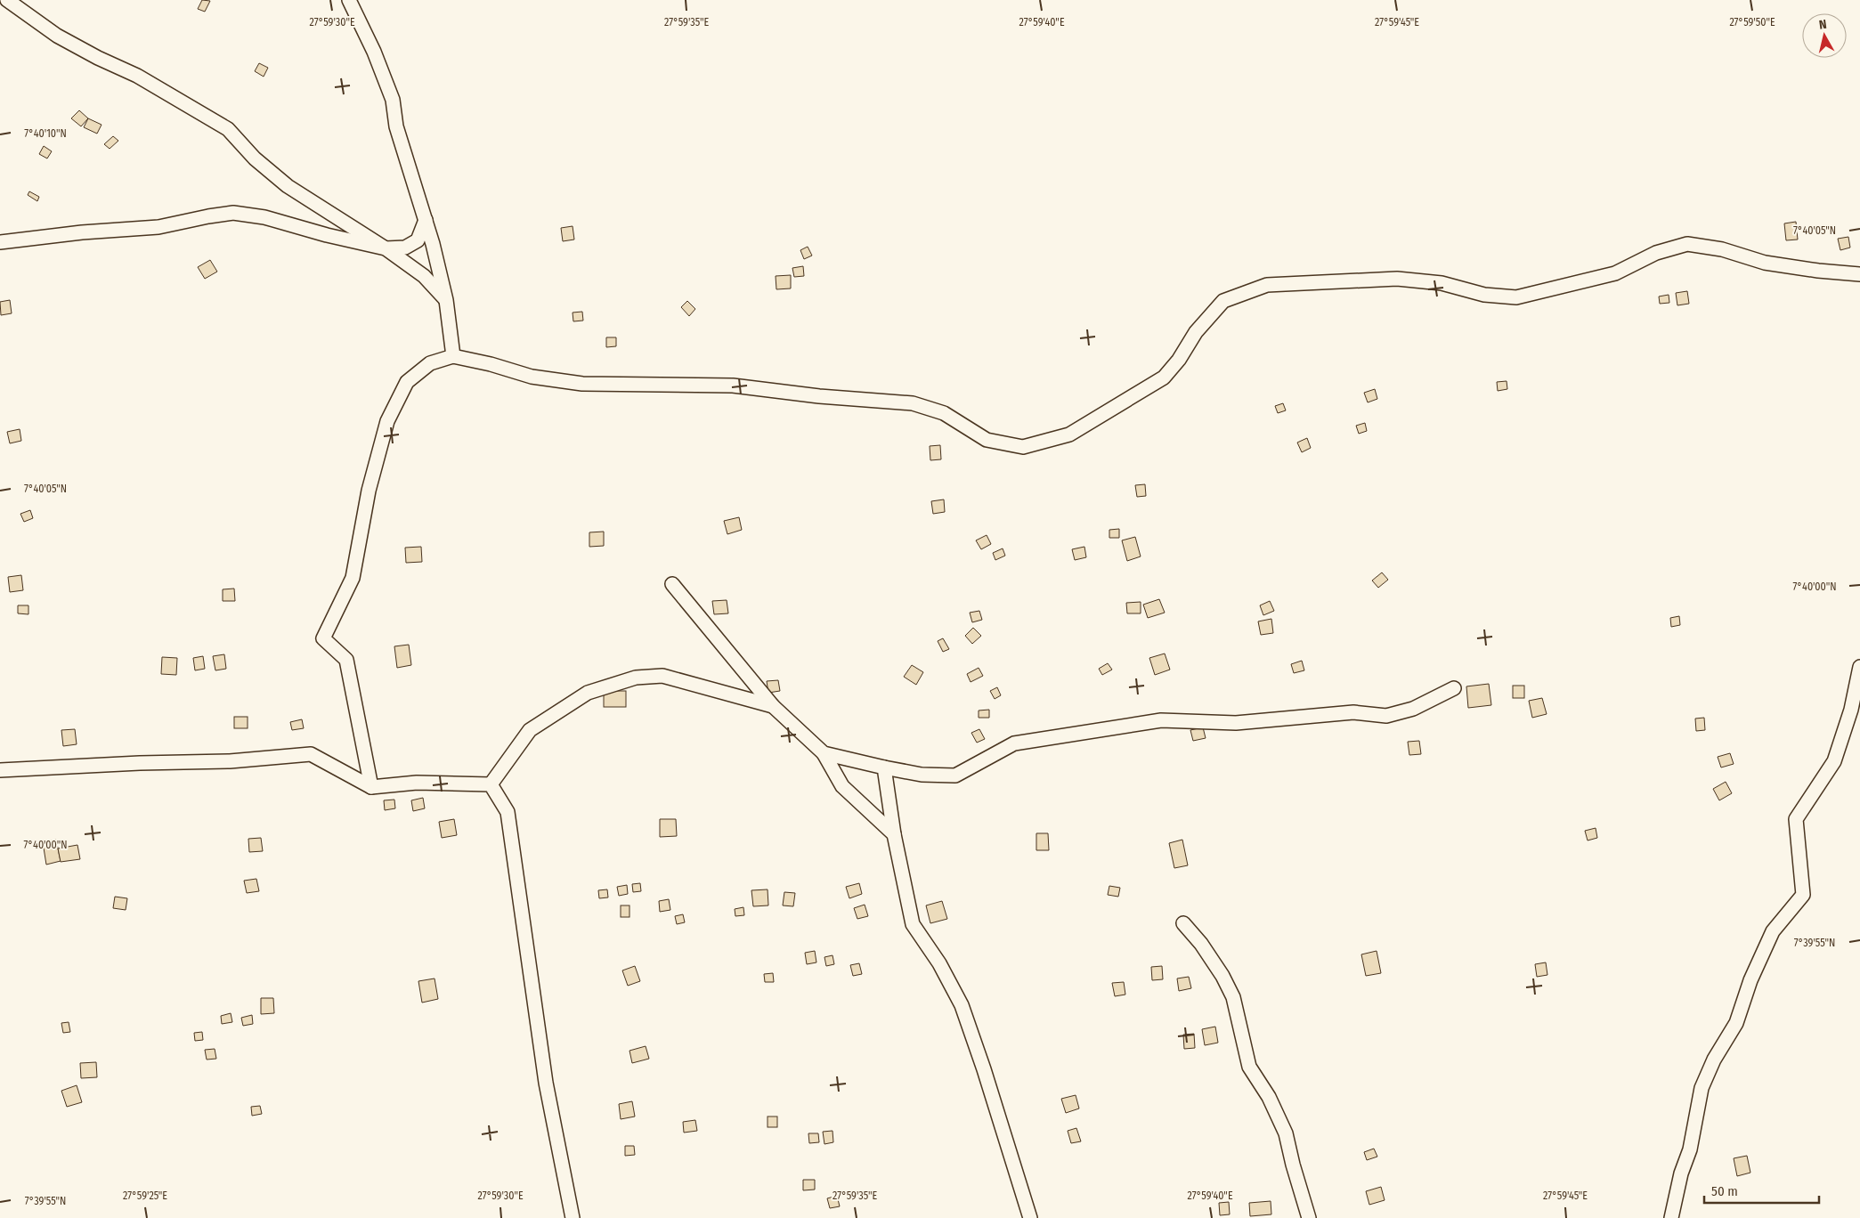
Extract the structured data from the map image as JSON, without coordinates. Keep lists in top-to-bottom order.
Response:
{
  "scale_bar": "50 m",
  "north": "top",
  "coordinates": [
    "27°59'30\"E",
    "27°59'35\"E",
    "27°59'40\"E",
    "27°59'45\"E",
    "27°59'50\"E",
    "7°40'10\"N",
    "7°40'05\"N",
    "7°40'00\"N",
    "7°39'55\"N",
    "27°59'25\"E"
  ]
}
